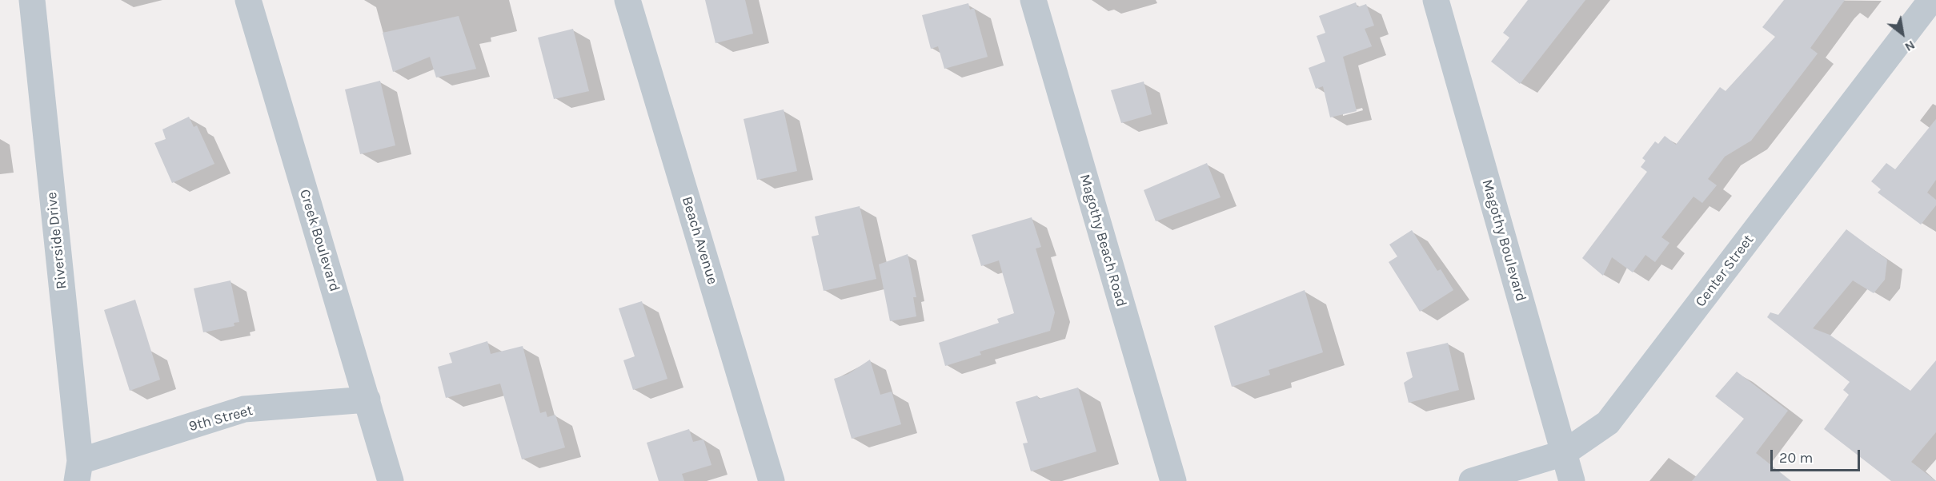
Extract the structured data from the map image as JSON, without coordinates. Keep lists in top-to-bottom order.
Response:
{
  "streets": {
    "street": [
      "Riverside Drive",
      "Creek Boulevard",
      "Beach Avenue",
      "Magothy Beach Road",
      "Magothy Boulevard",
      "Center Street",
      "9th Street"
    ]
  },
  "crossings": [
    ["Riverside Drive", "9th Street"],
    ["Creek Boulevard", "9th Street"],
    ["Magothy Boulevard", "Center Street"]
  ],
  "scale_bar": "20 m",
  "north": "bottom right"
}
